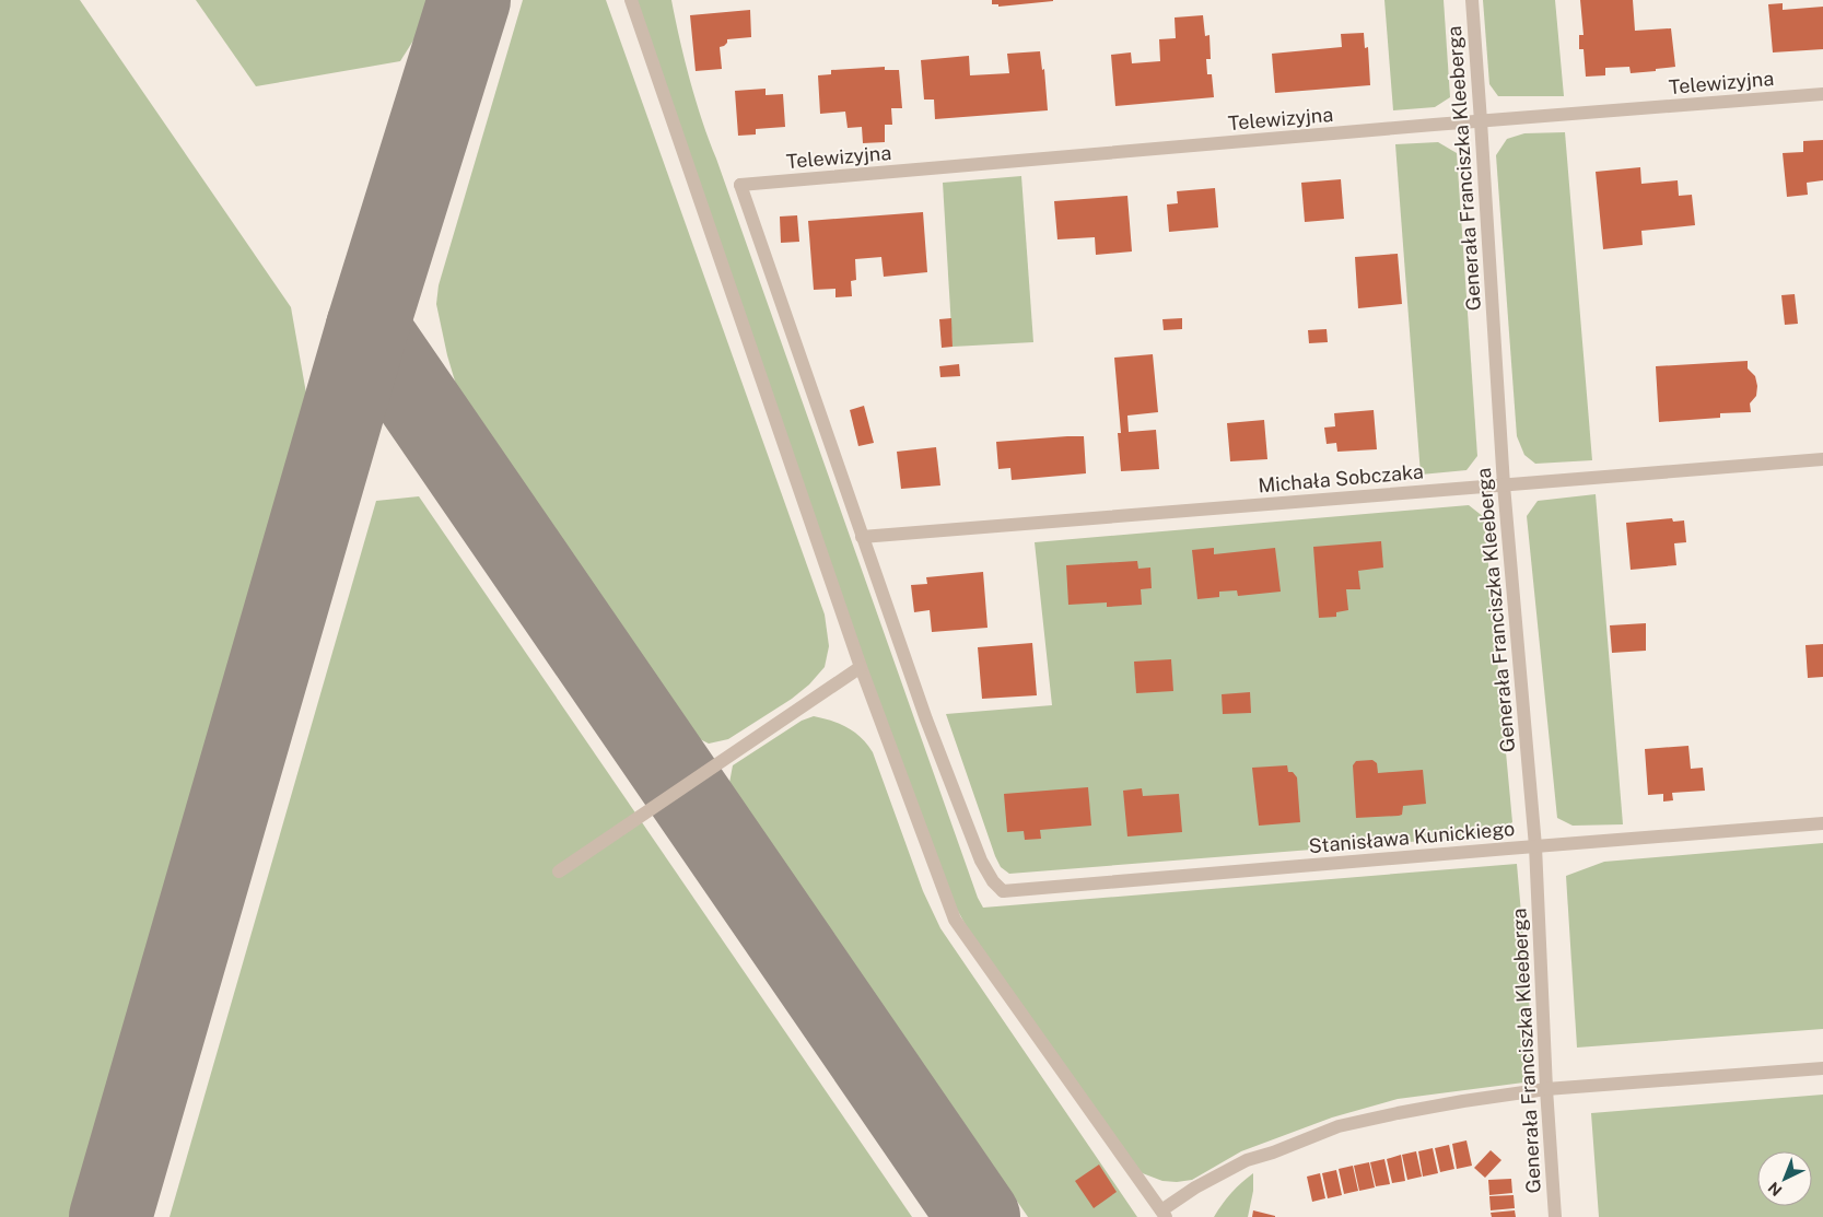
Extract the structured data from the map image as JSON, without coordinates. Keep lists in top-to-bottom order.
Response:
{
  "streets": {
    "street": [
      "Telewizyjna",
      "Generała Franciszka Kleeberga",
      "Michała Sobczaka",
      "Stanisława Kunickiego"
    ]
  },
  "crossings": [
    ["Telewizyjna", "Generała Franciszka Kleeberga"],
    ["Telewizyjna", "Michała Sobczaka"],
    ["Telewizyjna", "Stanisława Kunickiego"],
    ["Generała Franciszka Kleeberga", "Michała Sobczaka"],
    ["Generała Franciszka Kleeberga", "Stanisława Kunickiego"],
    ["Michała Sobczaka", "Stanisława Kunickiego"]
  ],
  "north": "bottom left"
}
